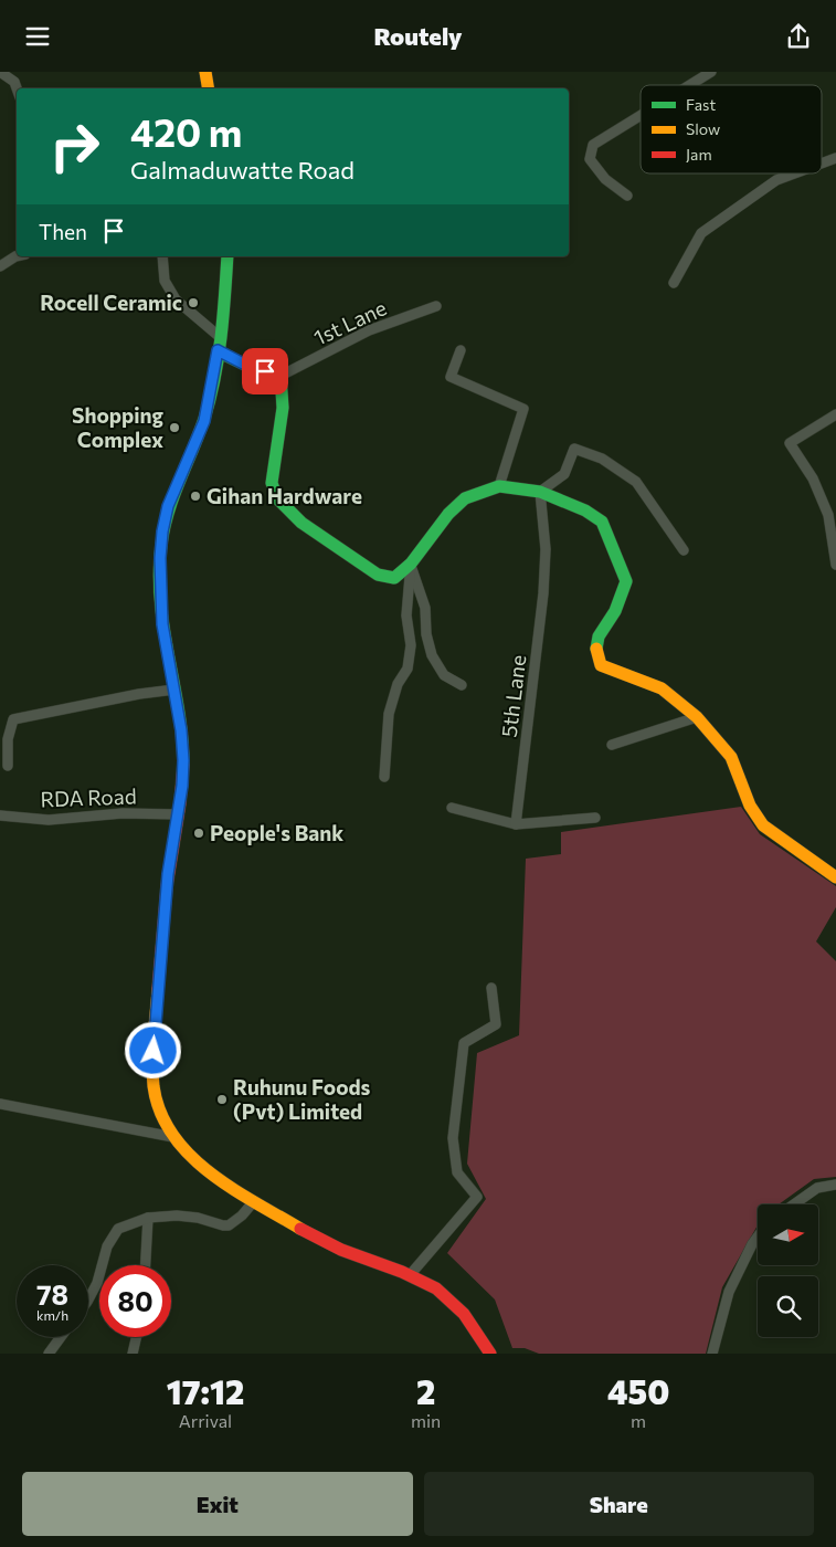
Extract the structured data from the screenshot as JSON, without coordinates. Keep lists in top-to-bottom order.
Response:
{
  "streets": {
    "street": ["1st Lane", "5th Lane", "RDA Road"]
  },
  "places": [
    "Rocell Ceramic",
    "Shopping Complex",
    "Gihan Hardware",
    "People's Bank",
    "Ruhunu Foods (Pvt) Limited"
  ],
  "legend": ["Fast", "Slow", "Jam"],
  "north": "right",
  "page": {
    "header": "Routely",
    "turn": ["420 m", "Galmaduwatte Road"],
    "then": "Then",
    "speed": "78 km/h",
    "limit": "80",
    "eta": [
      "17:12",
      "Arrival",
      "2",
      "min",
      "450",
      "m"
    ],
    "buttons": ["Exit", "Share"]
  }
}
